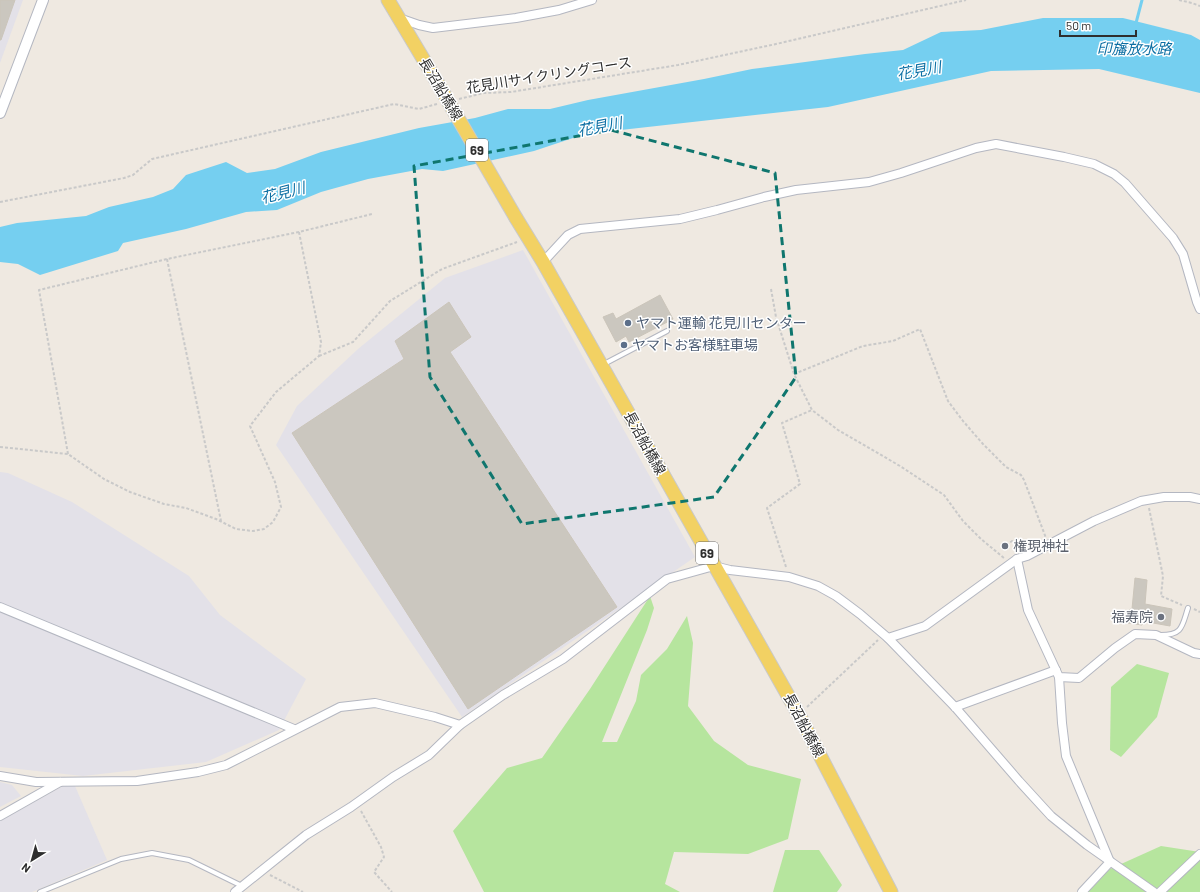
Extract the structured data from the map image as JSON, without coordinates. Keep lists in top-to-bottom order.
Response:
{
  "streets": {
    "main road": ["長沼船橋線", "69"],
    "path": ["花見川サイクリングコース"]
  },
  "water": ["印旛放水路", "花見川"],
  "places": [
    "ヤマト運輸 花見川センター",
    "ヤマトお客様駐車場",
    "権現神社",
    "福寿院"
  ],
  "scale_bar": "50 m",
  "north": "bottom left"
}
